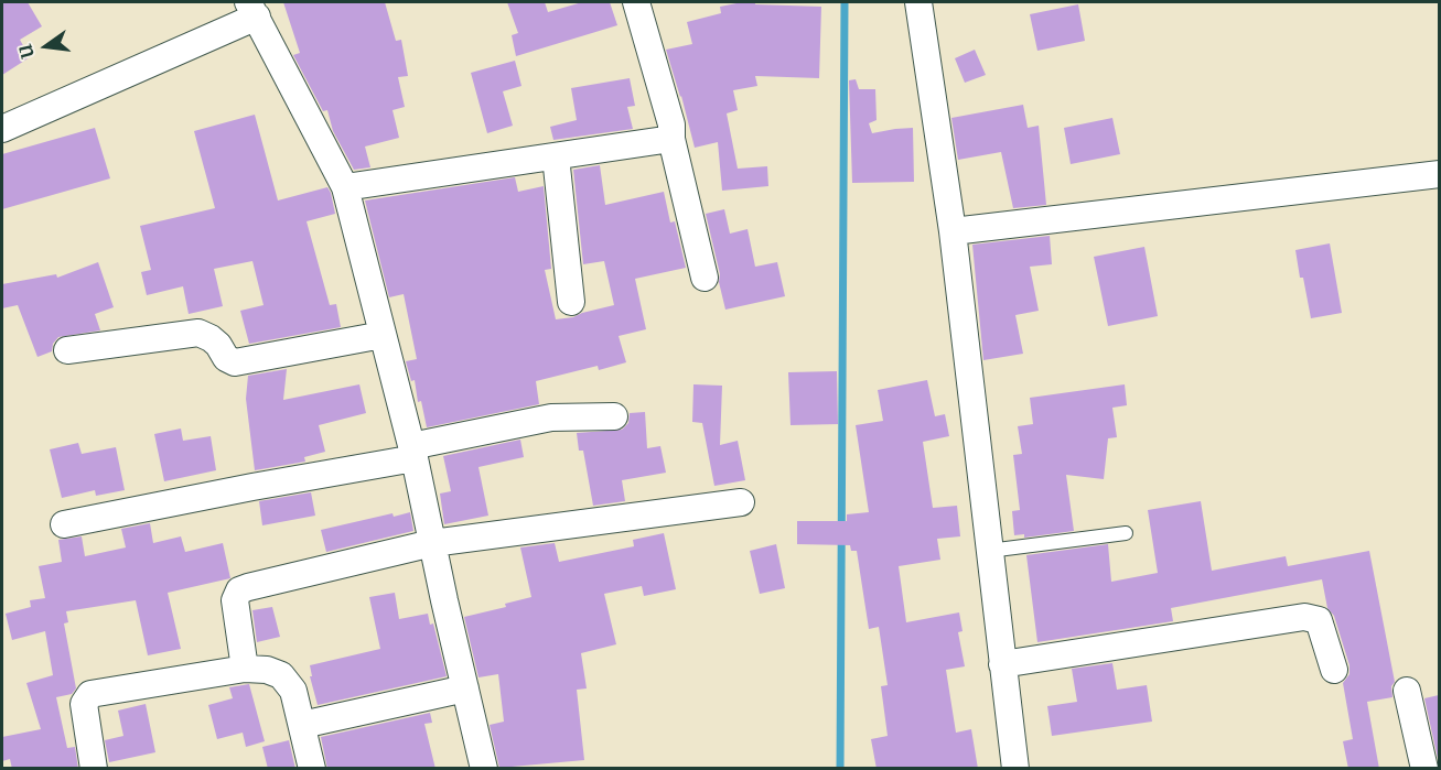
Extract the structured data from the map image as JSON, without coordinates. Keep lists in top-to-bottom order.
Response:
{
  "north": "left"
}
